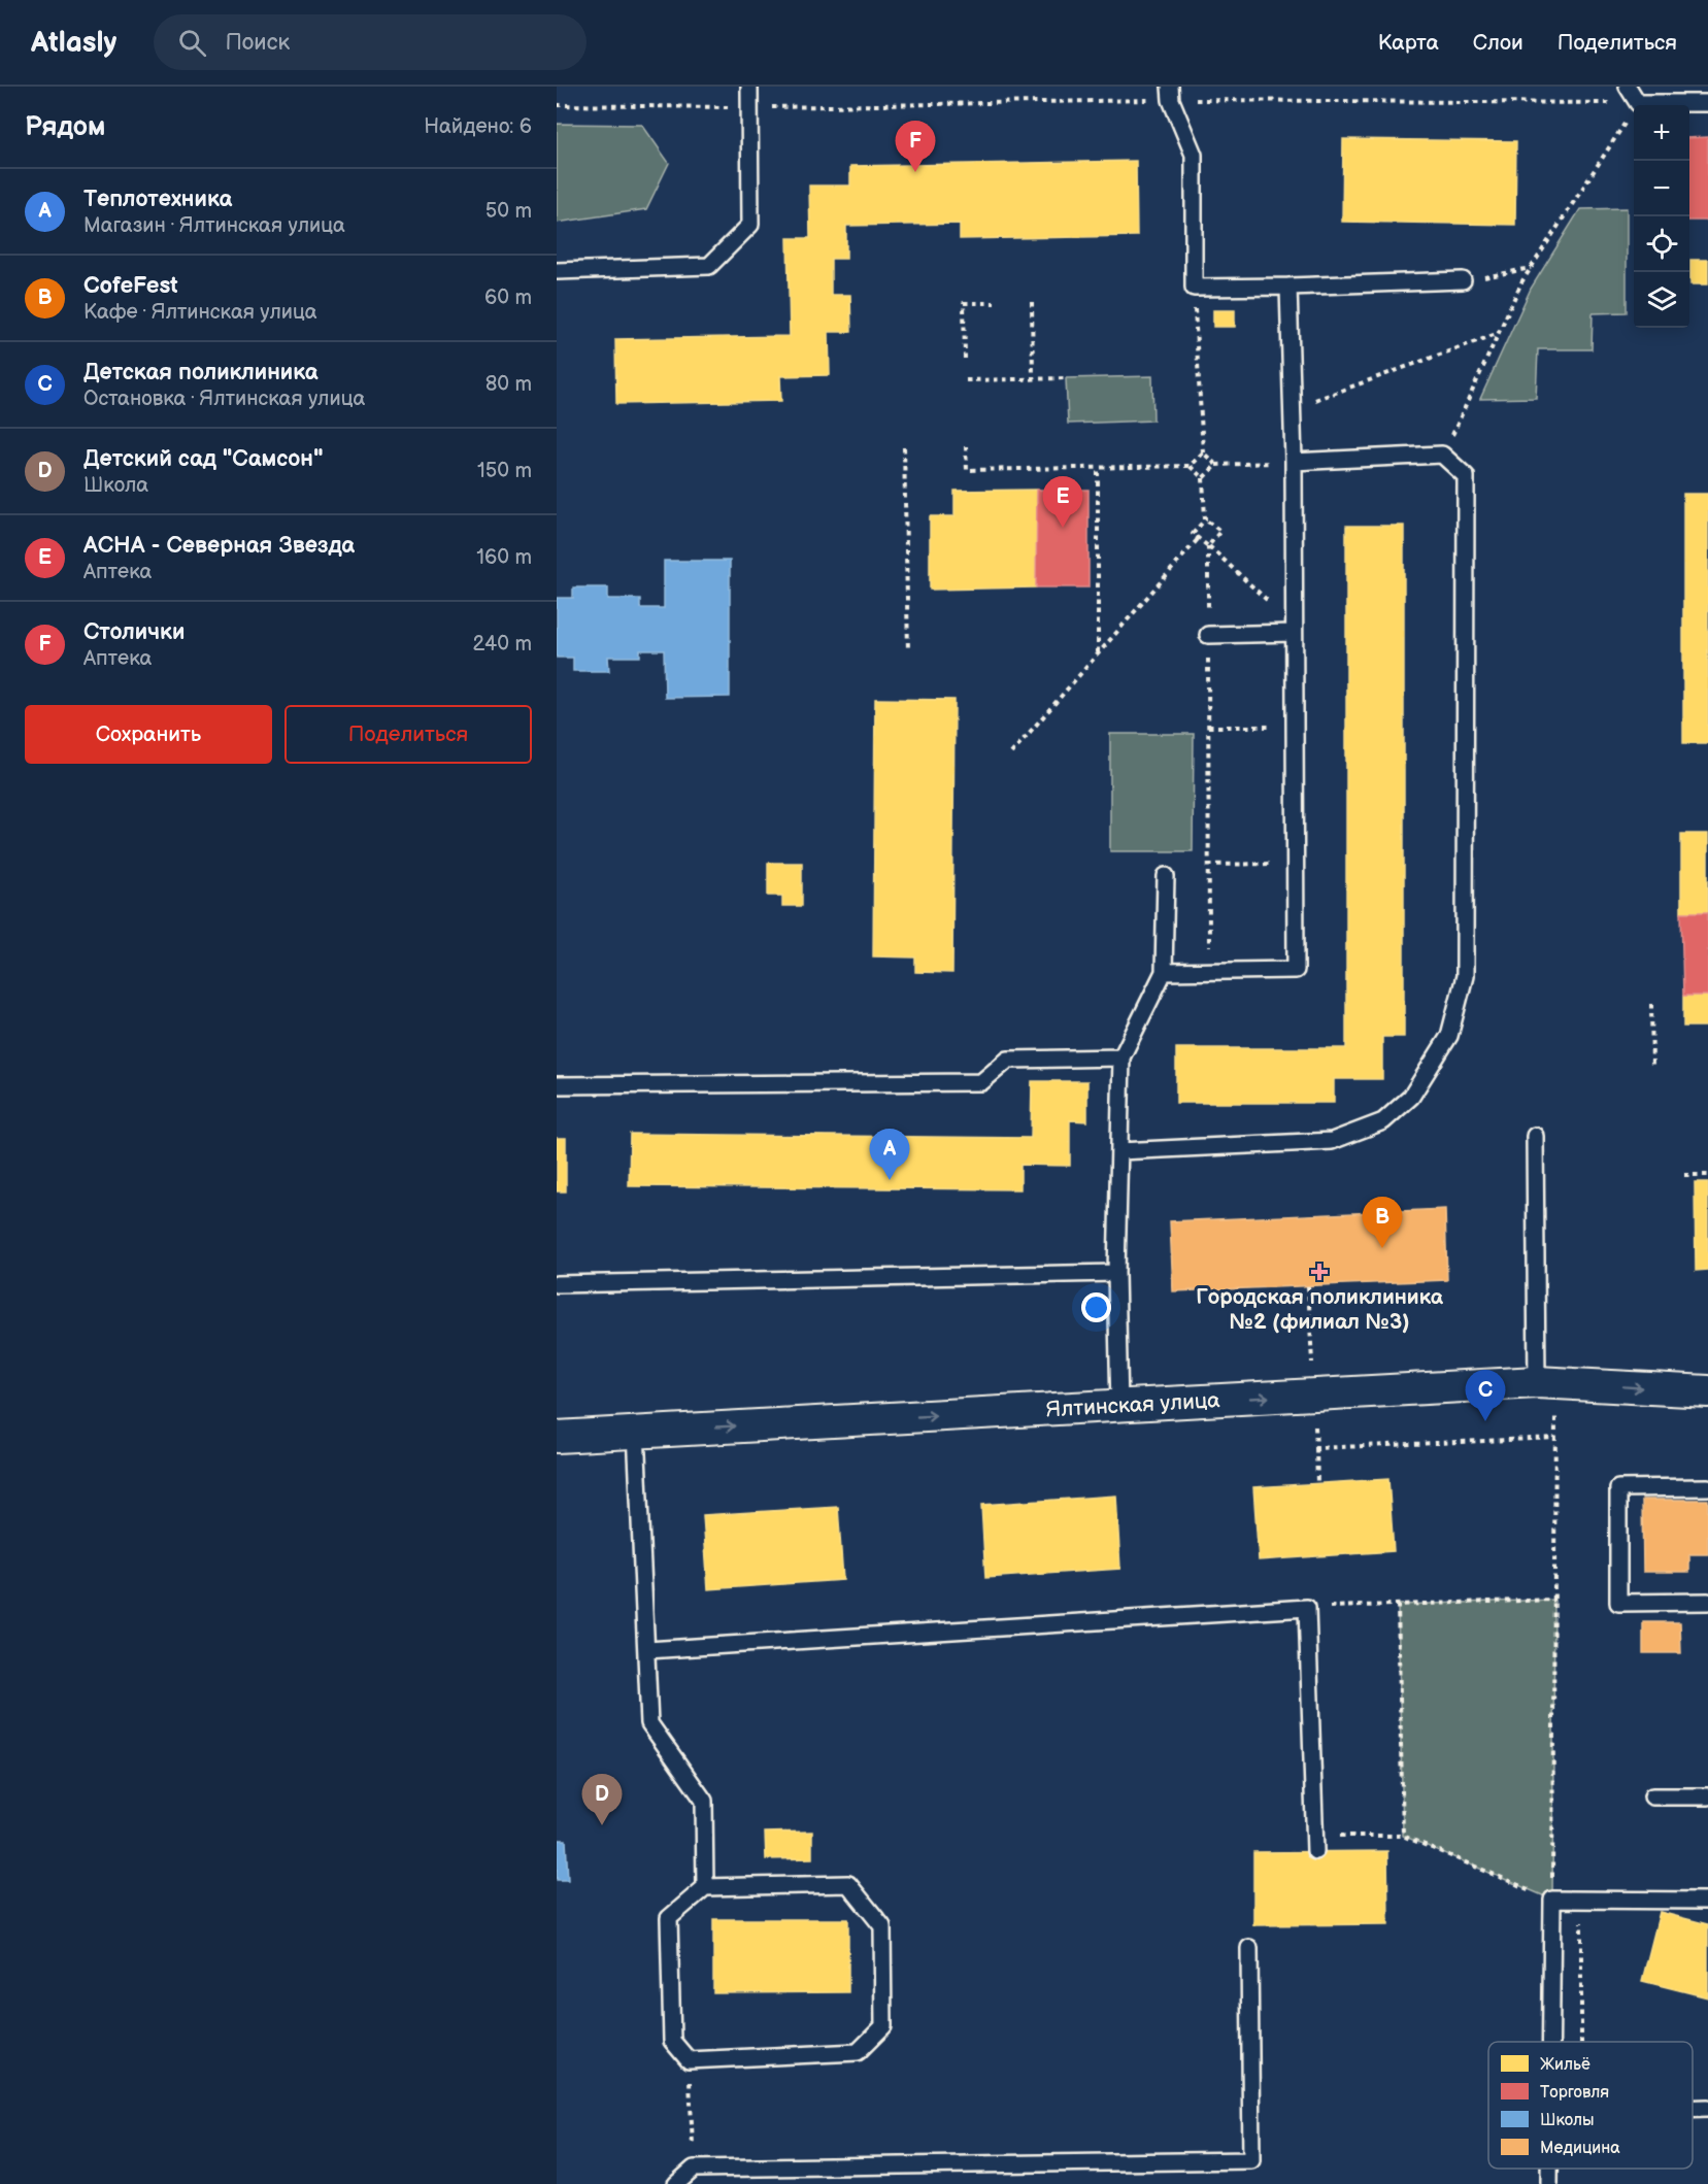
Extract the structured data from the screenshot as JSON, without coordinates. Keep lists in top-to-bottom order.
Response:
{
  "streets": {
    "street": ["Ялтинская улица"]
  },
  "one_way": ["Ялтинская улица"],
  "places": {
    "health": ["Городская поликлиника №2 (филиал №3)"]
  },
  "legend": [
    "Жильё",
    "Торговля",
    "Школы",
    "Медицина"
  ],
  "page": {
    "header": "Atlasly",
    "search": "Поиск",
    "nav": ["Карта", "Слои", "Поделиться"],
    "heading": ["Рядом", "Найдено: 6"],
    "map_buttons": ["+", "−"],
    "pins": [
      "F",
      "E",
      "A",
      "B",
      "C",
      "D"
    ],
    "list": [
      {
        "mark": "A",
        "name": "Теплотехника",
        "note": "Магазин · Ялтинская улица",
        "value": "50 m"
      },
      {
        "mark": "B",
        "name": "CofeFest",
        "note": "Кафе · Ялтинская улица",
        "value": "60 m"
      },
      {
        "mark": "C",
        "name": "Детская поликлиника",
        "note": "Остановка · Ялтинская улица",
        "value": "80 m"
      },
      {
        "mark": "D",
        "name": "Детский сад \"Самсон\"",
        "note": "Школа",
        "value": "150 m"
      },
      {
        "mark": "E",
        "name": "АСНА - Северная Звезда",
        "note": "Аптека",
        "value": "160 m"
      },
      {
        "mark": "F",
        "name": "Столички",
        "note": "Аптека",
        "value": "240 m"
      }
    ],
    "buttons": ["Сохранить", "Поделиться"]
  }
}
